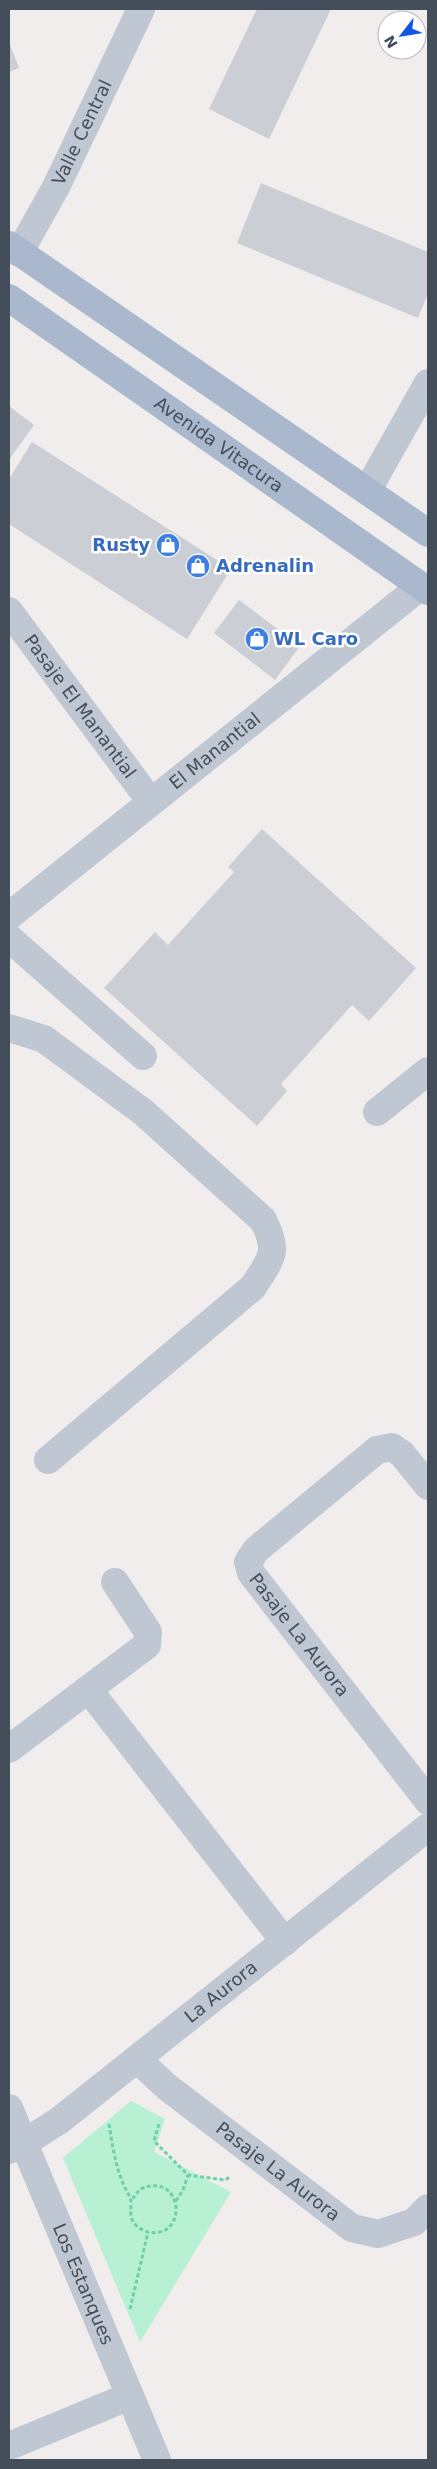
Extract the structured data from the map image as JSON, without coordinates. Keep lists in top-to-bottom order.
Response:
{
  "streets": {
    "main road": ["Avenida Vitacura"],
    "street": [
      "Valle Central",
      "Pasaje El Manantial",
      "El Manantial",
      "Pasaje La Aurora",
      "La Aurora",
      "Los Estanques"
    ]
  },
  "crossings": [
    ["Avenida Vitacura", "El Manantial"],
    ["Pasaje El Manantial", "El Manantial"],
    ["Pasaje La Aurora", "La Aurora"],
    ["La Aurora", "Los Estanques"]
  ],
  "places": {
    "shop": ["Rusty", "Adrenalin", "WL Caro"]
  },
  "north": "bottom left"
}
